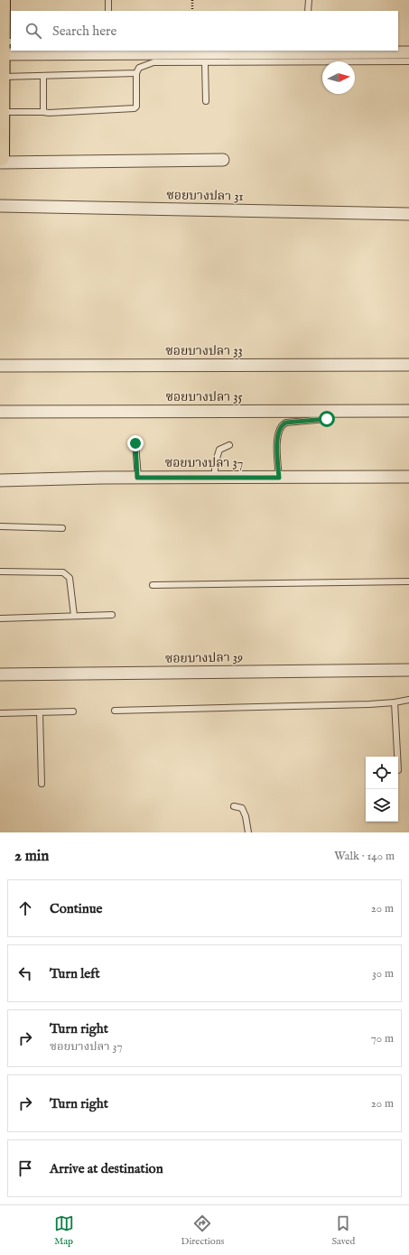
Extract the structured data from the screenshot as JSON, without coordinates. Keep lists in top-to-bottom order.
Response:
{
  "streets": {
    "street": [
      "ซอยบางปลา 31",
      "ซอยบางปลา 33",
      "ซอยบางปลา 35",
      "ซอยบางปลา 37",
      "ซอยบางปลา 39"
    ]
  },
  "north": "right",
  "page": {
    "search": "Search here",
    "heading": ["2 min", "Walk · 140 m"],
    "list": [
      ["Continue", "20 m"],
      ["Turn left", "30 m"],
      ["Turn right", "ซอยบางปลา 37", "70 m"],
      ["Turn right", "20 m"],
      "Arrive at destination"
    ],
    "nav": ["Map", "Directions", "Saved"]
  }
}
